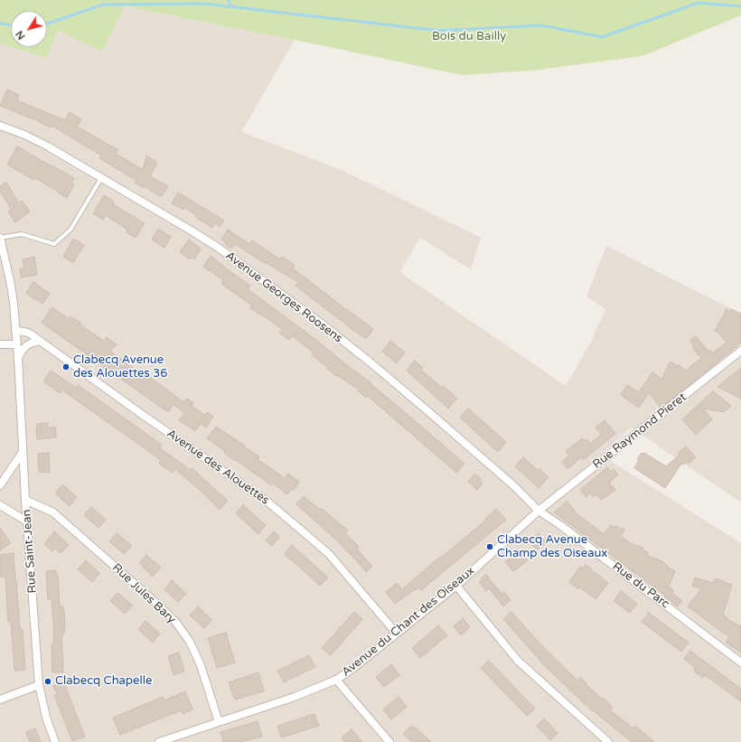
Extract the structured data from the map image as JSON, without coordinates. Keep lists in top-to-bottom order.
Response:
{
  "streets": {
    "street": [
      "Avenue Georges Roosens",
      "Rue Raymond Pieret",
      "Avenue des Alouettes",
      "Rue Saint-Jean",
      "Rue du Parc",
      "Rue Jules Bary",
      "Avenue du Chant des Oiseaux"
    ]
  },
  "crossings": [
    ["Avenue Georges Roosens", "Rue Raymond Pieret"],
    ["Avenue Georges Roosens", "Rue du Parc"],
    ["Avenue Georges Roosens", "Avenue du Chant des Oiseaux"],
    ["Rue Raymond Pieret", "Rue du Parc"],
    ["Rue Raymond Pieret", "Avenue du Chant des Oiseaux"],
    ["Avenue des Alouettes", "Rue Saint-Jean"],
    ["Avenue des Alouettes", "Avenue du Chant des Oiseaux"],
    ["Rue Saint-Jean", "Rue Jules Bary"],
    ["Rue du Parc", "Avenue du Chant des Oiseaux"],
    ["Rue Jules Bary", "Avenue du Chant des Oiseaux"]
  ],
  "parks": ["Bois du Bailly"],
  "places": ["Clabecq Avenue des Alouettes 36", "Clabecq Avenue Champ des Oiseaux", "Clabecq Chapelle"],
  "north": "bottom left"
}
